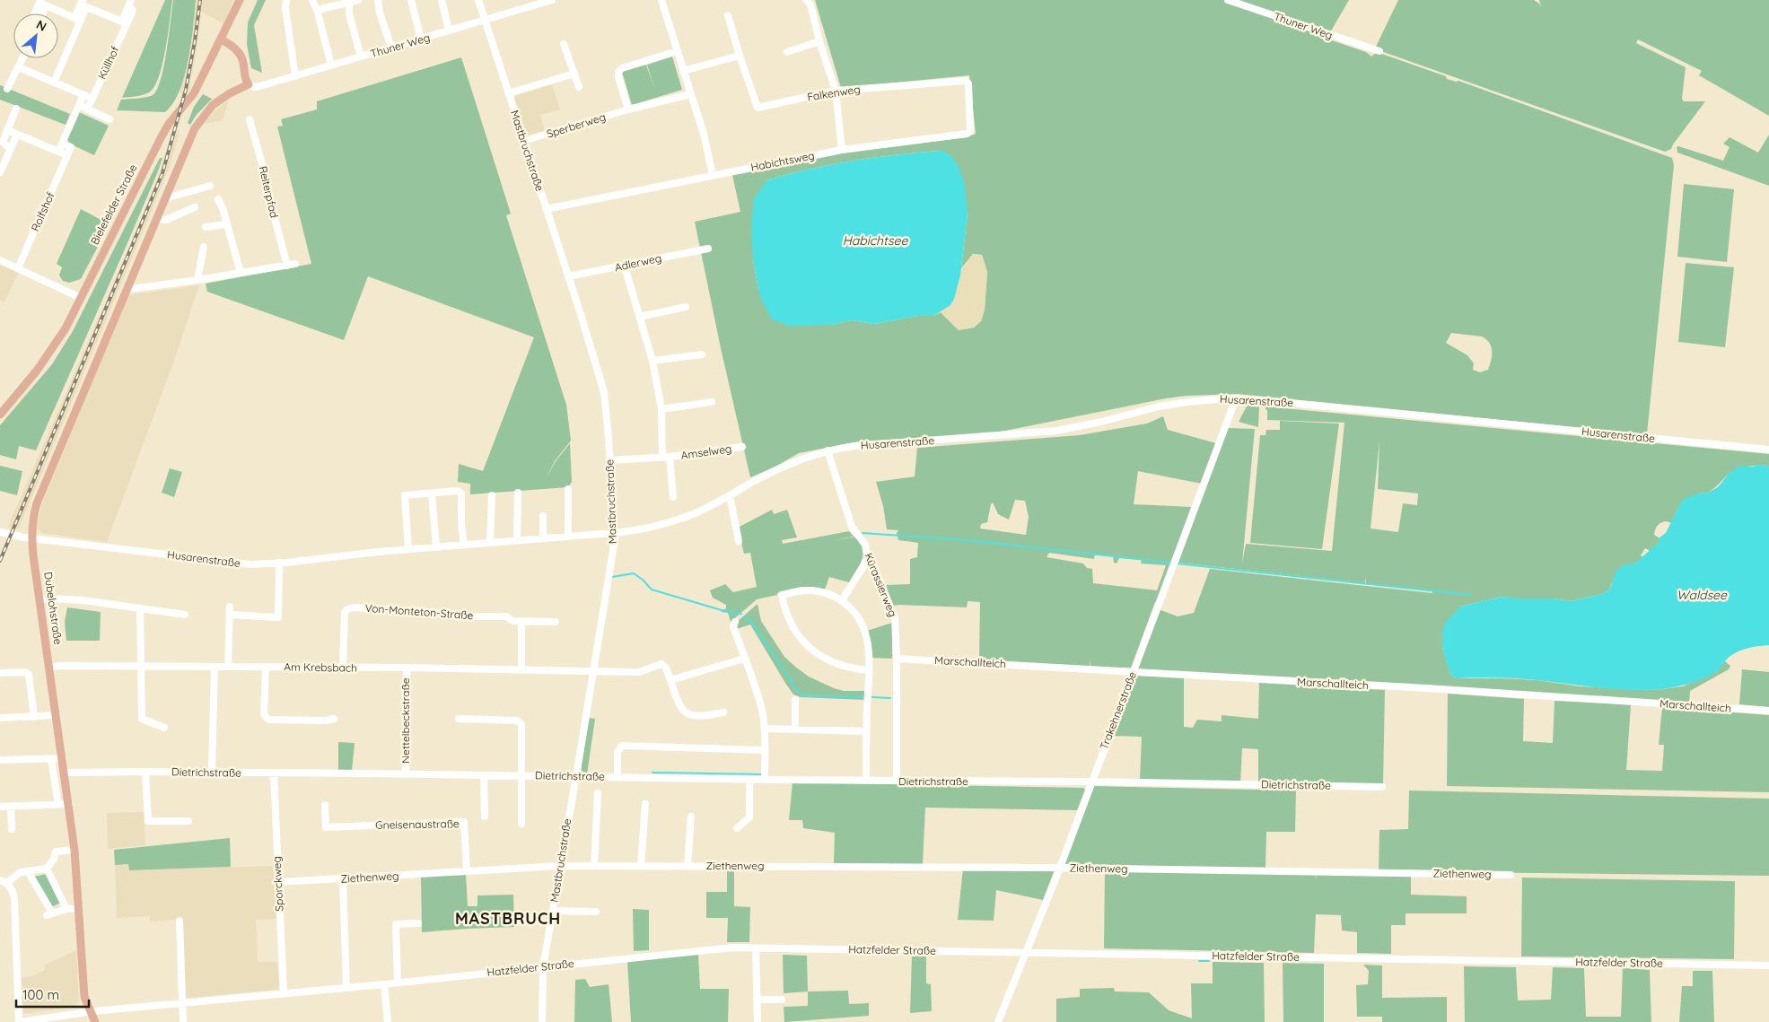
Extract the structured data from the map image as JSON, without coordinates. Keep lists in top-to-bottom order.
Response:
{
  "streets": {
    "main road": ["Bielefelder Straße", "Dubelohstraße"],
    "street": [
      "Thuner Weg",
      "Küllhof",
      "Falkenweg",
      "Sperberweg",
      "Mastbruchstraße",
      "Habichtsweg",
      "Reiterpfad",
      "Rolfshof",
      "Adlerweg",
      "Husarenstraße",
      "Amselweg",
      "Kürassierweg",
      "Von-Monteton-Straße",
      "Marschallteich",
      "Am Krebsbach",
      "Trakehnerstraße",
      "Nettelbeckstraße",
      "Dietrichstraße",
      "Gneisenaustraße",
      "Ziethenweg",
      "Sporckweg",
      "Hatzfelder Straße"
    ]
  },
  "crossings": [
    ["Thuner Weg", "Mastbruchstraße"],
    ["Thuner Weg", "Dubelohstraße"],
    ["Falkenweg", "Habichtsweg"],
    ["Sperberweg", "Mastbruchstraße"],
    ["Mastbruchstraße", "Habichtsweg"],
    ["Mastbruchstraße", "Adlerweg"],
    ["Mastbruchstraße", "Husarenstraße"],
    ["Mastbruchstraße", "Amselweg"],
    ["Mastbruchstraße", "Am Krebsbach"],
    ["Mastbruchstraße", "Dietrichstraße"],
    ["Mastbruchstraße", "Ziethenweg"],
    ["Mastbruchstraße", "Hatzfelder Straße"],
    ["Husarenstraße", "Kürassierweg"],
    ["Husarenstraße", "Dubelohstraße"],
    ["Husarenstraße", "Trakehnerstraße"],
    ["Kürassierweg", "Marschallteich"],
    ["Kürassierweg", "Dietrichstraße"],
    ["Dubelohstraße", "Am Krebsbach"],
    ["Dubelohstraße", "Dietrichstraße"],
    ["Dubelohstraße", "Hatzfelder Straße"],
    ["Von-Monteton-Straße", "Am Krebsbach"],
    ["Marschallteich", "Trakehnerstraße"],
    ["Am Krebsbach", "Nettelbeckstraße"],
    ["Trakehnerstraße", "Dietrichstraße"],
    ["Trakehnerstraße", "Ziethenweg"],
    ["Trakehnerstraße", "Hatzfelder Straße"],
    ["Nettelbeckstraße", "Dietrichstraße"],
    ["Dietrichstraße", "Sporckweg"],
    ["Gneisenaustraße", "Ziethenweg"],
    ["Ziethenweg", "Sporckweg"],
    ["Sporckweg", "Hatzfelder Straße"]
  ],
  "districts": ["MASTBRUCH"],
  "water": ["Habichtsee", "Waldsee"],
  "scale_bar": "100 m",
  "north": "top right"
}
